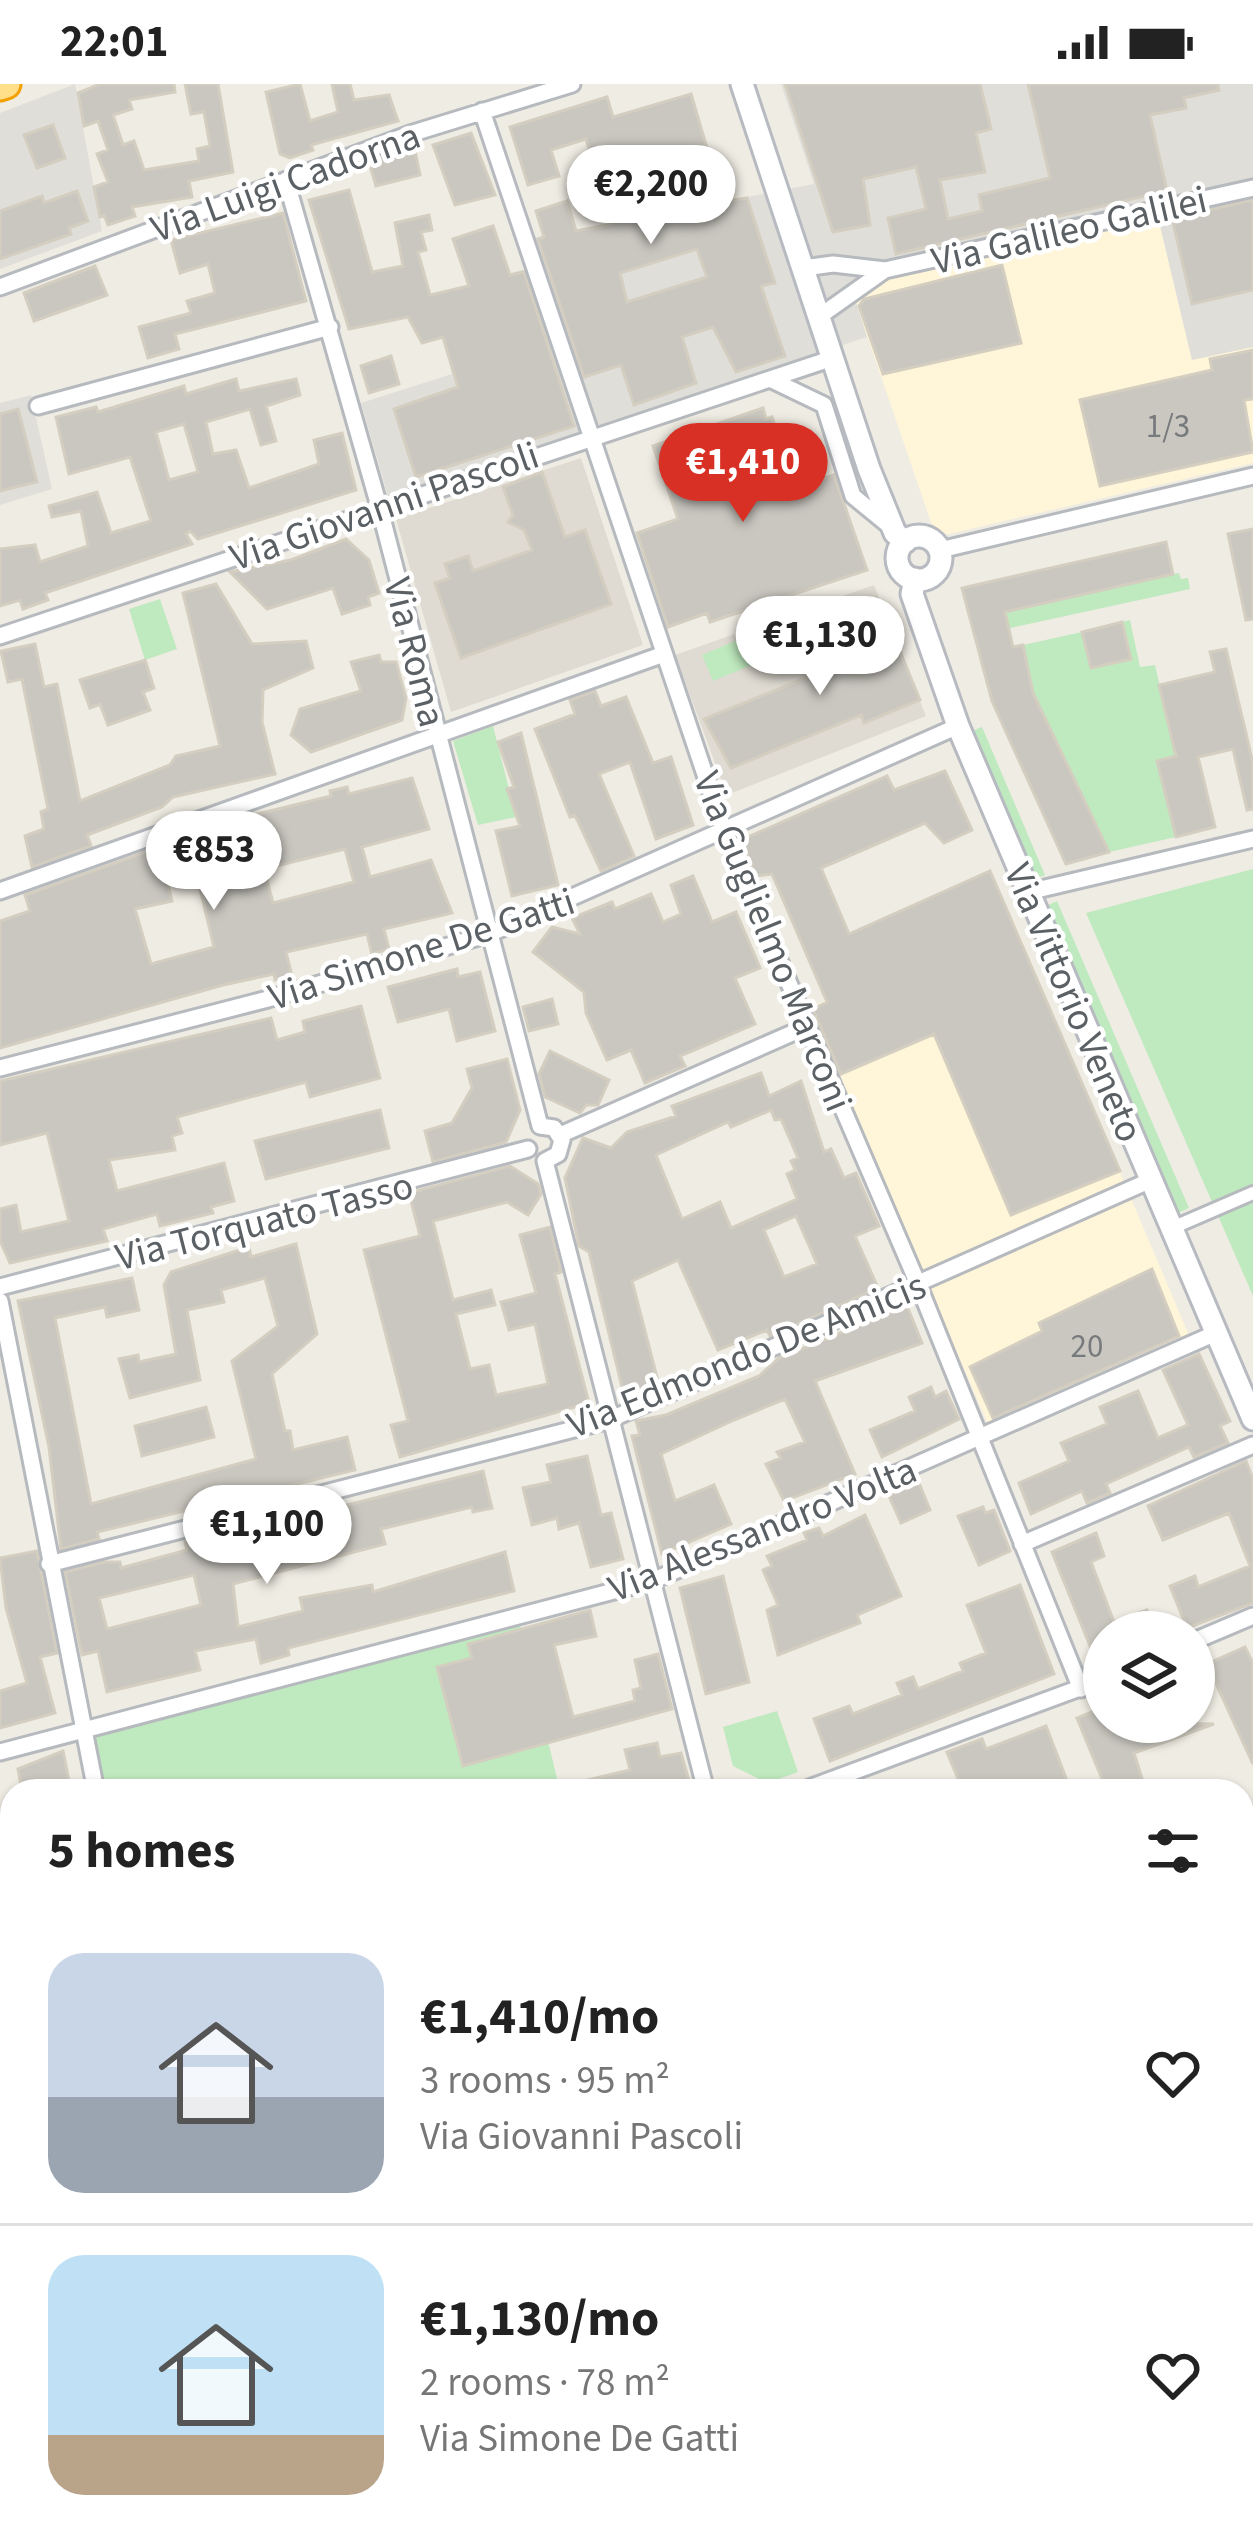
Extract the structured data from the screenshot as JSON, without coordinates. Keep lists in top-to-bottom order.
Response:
{
  "streets": {
    "main road": ["Via Vittorio Veneto"],
    "street": [
      "Via Luigi Cadorna",
      "Via Galileo Galilei",
      "Via Giovanni Pascoli",
      "Via Roma",
      "Via Guglielmo Marconi",
      "Via Simone De Gatti",
      "Via Torquato Tasso",
      "Via Edmondo De Amicis",
      "Via Alessandro Volta"
    ]
  },
  "crossings": [
    ["Via Luigi Cadorna", "Via Roma"],
    ["Via Luigi Cadorna", "Via Guglielmo Marconi"],
    ["Via Giovanni Pascoli", "Via Roma"],
    ["Via Giovanni Pascoli", "Via Guglielmo Marconi"],
    ["Via Roma", "Via Simone De Gatti"],
    ["Via Roma", "Via Torquato Tasso"],
    ["Via Guglielmo Marconi", "Via Simone De Gatti"],
    ["Via Guglielmo Marconi", "Via Edmondo De Amicis"],
    ["Via Guglielmo Marconi", "Via Alessandro Volta"],
    ["Via Simone De Gatti", "Via Vittorio Veneto"],
    ["Via Vittorio Veneto", "Via Edmondo De Amicis"],
    ["Via Vittorio Veneto", "Via Alessandro Volta"]
  ],
  "house_numbers": ["1/3", "20"],
  "page": {
    "status": "22:01",
    "price": [
      "€2,200",
      "€1,410",
      "€1,130",
      "€853",
      "€1,100"
    ],
    "heading": "5 homes",
    "list": [
      {
        "name": "€1,410/mo",
        "note": "3 rooms · 95 m² · Via Giovanni Pascoli"
      },
      {
        "name": "€1,130/mo",
        "note": "2 rooms · 78 m² · Via Simone De Gatti"
      }
    ]
  }
}
